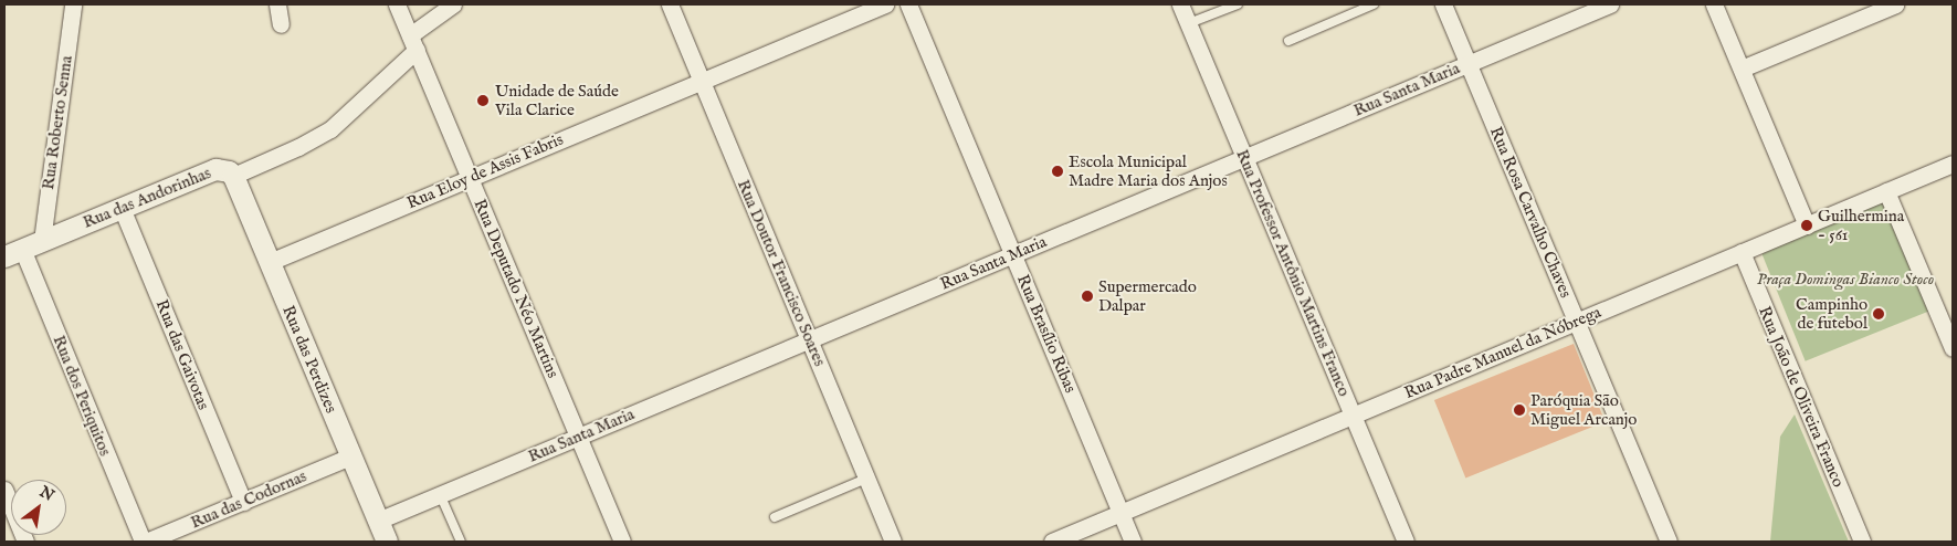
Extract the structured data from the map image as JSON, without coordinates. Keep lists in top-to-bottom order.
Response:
{
  "streets": {
    "street": [
      "Rua Santa Maria",
      "Rua Roberto Senna",
      "Rua Eloy de Assis Fabris",
      "Rua das Andorinhas",
      "Rua Rosa Carvalho Chaves",
      "Rua Doutor Francisco Soares",
      "Rua Professor Antônio Martins Franco",
      "Rua Deputado Néo Martins",
      "Rua Brasílio Ribas",
      "Rua Padre Manuel da Nóbrega",
      "Rua das Gaivotas",
      "Rua das Perdizes",
      "Rua dos Periquitos",
      "Rua João de Oliveira Franco",
      "Rua das Codornas"
    ]
  },
  "crossings": [
    ["Rua Santa Maria", "Rua Rosa Carvalho Chaves"],
    ["Rua Santa Maria", "Rua Doutor Francisco Soares"],
    ["Rua Santa Maria", "Rua Professor Antônio Martins Franco"],
    ["Rua Santa Maria", "Rua Deputado Néo Martins"],
    ["Rua Santa Maria", "Rua Brasílio Ribas"],
    ["Rua Santa Maria", "Rua das Perdizes"],
    ["Rua Roberto Senna", "Rua das Andorinhas"],
    ["Rua Eloy de Assis Fabris", "Rua Doutor Francisco Soares"],
    ["Rua Eloy de Assis Fabris", "Rua Deputado Néo Martins"],
    ["Rua Eloy de Assis Fabris", "Rua das Perdizes"],
    ["Rua das Andorinhas", "Rua Deputado Néo Martins"],
    ["Rua das Andorinhas", "Rua das Gaivotas"],
    ["Rua das Andorinhas", "Rua das Perdizes"],
    ["Rua das Andorinhas", "Rua dos Periquitos"],
    ["Rua Rosa Carvalho Chaves", "Rua Padre Manuel da Nóbrega"],
    ["Rua Professor Antônio Martins Franco", "Rua Padre Manuel da Nóbrega"],
    ["Rua Brasílio Ribas", "Rua Padre Manuel da Nóbrega"],
    ["Rua Padre Manuel da Nóbrega", "Rua João de Oliveira Franco"],
    ["Rua das Gaivotas", "Rua das Codornas"],
    ["Rua das Perdizes", "Rua das Codornas"],
    ["Rua dos Periquitos", "Rua das Codornas"]
  ],
  "parks": ["Praça Domingas Bianco Stoco"],
  "places": [
    "Unidade de Saúde Vila Clarice",
    "Escola Municipal Madre Maria dos Anjos",
    "Guilhermina - 561",
    "Supermercado Dalpar",
    "Campinho de futebol",
    "Paróquia São Miguel Arcanjo"
  ],
  "north": "top right"
}
